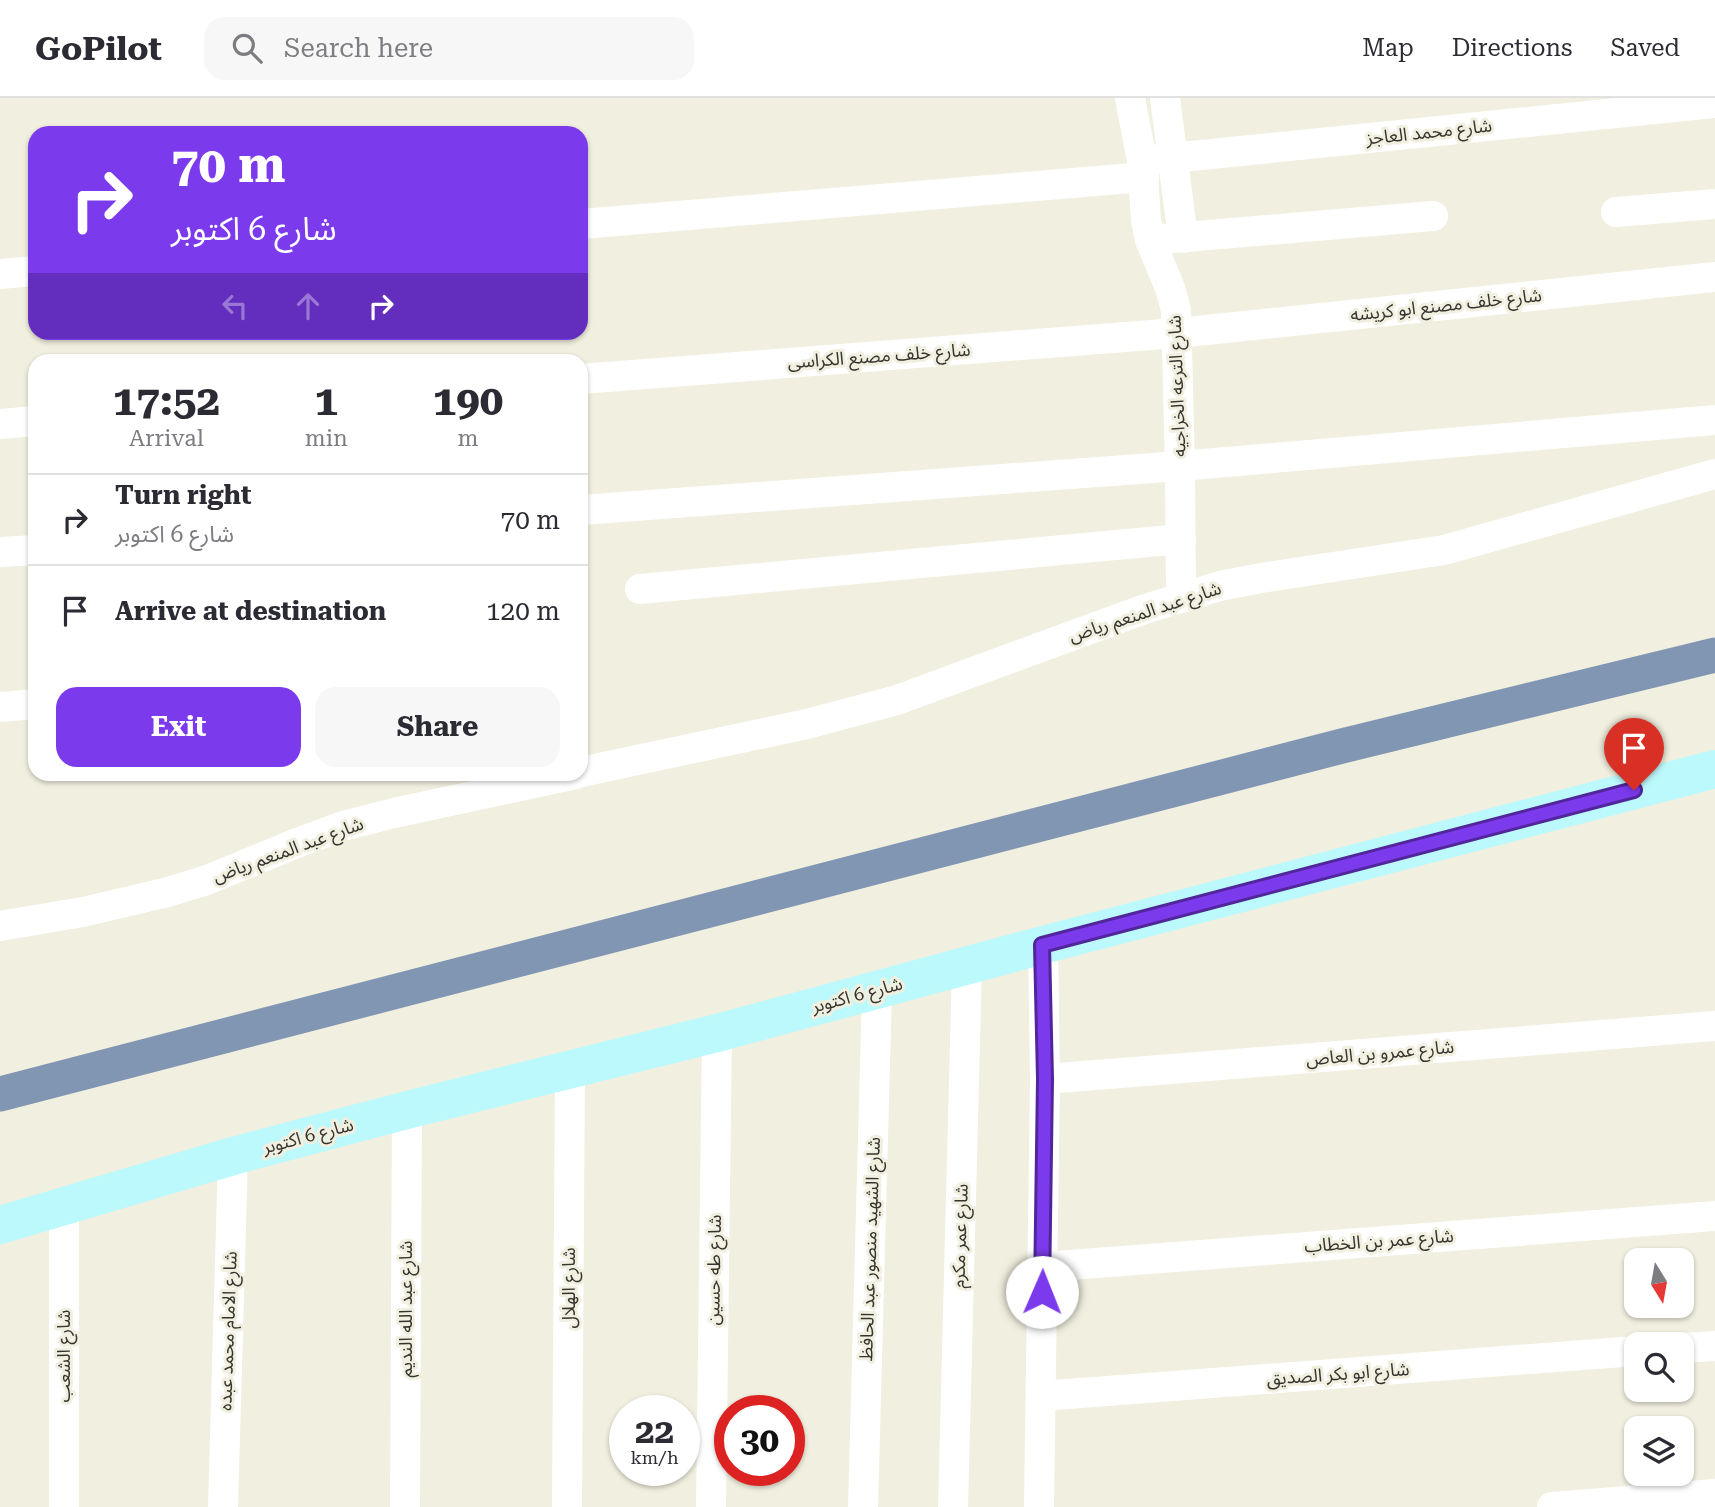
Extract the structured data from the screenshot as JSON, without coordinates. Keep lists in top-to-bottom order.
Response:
{
  "streets": {
    "main road": ["شارع 6 اكتوبر"],
    "street": [
      "شارع محمد العاجز",
      "شارع خلف مصنع ابو كريشه",
      "شارع خلف مصنع الكراسى",
      "شارع الترعه الخراجيه",
      "شارع عبد المنعم رياض",
      "شارع عمرو بن العاص",
      "شارع عمر مكرم",
      "شارع عمر بن الخطاب",
      "شارع الشهيد منصور عبد الحافظ",
      "شارع طه حسين",
      "شارع الهلال",
      "شارع عبد الله النديم",
      "شارع الامام محمد عبده",
      "شارع الشعب",
      "شارع ابو بكر الصديق"
    ]
  },
  "crossings": [
    ["شارع محمد العاجز", "شارع الترعه الخراجيه"],
    ["شارع خلف مصنع ابو كريشه", "شارع خلف مصنع الكراسى"],
    ["شارع خلف مصنع ابو كريشه", "شارع الترعه الخراجيه"],
    ["شارع خلف مصنع الكراسى", "شارع الترعه الخراجيه"],
    ["شارع الترعه الخراجيه", "شارع عبد المنعم رياض"],
    ["شارع 6 اكتوبر", "شارع عمر مكرم"],
    ["شارع 6 اكتوبر", "شارع الشهيد منصور عبد الحافظ"],
    ["شارع 6 اكتوبر", "شارع طه حسين"],
    ["شارع 6 اكتوبر", "شارع الهلال"],
    ["شارع 6 اكتوبر", "شارع عبد الله النديم"],
    ["شارع 6 اكتوبر", "شارع الامام محمد عبده"],
    ["شارع 6 اكتوبر", "شارع الشعب"]
  ],
  "north": "bottom",
  "page": {
    "header": "GoPilot",
    "search": "Search here",
    "nav": ["Map", "Directions", "Saved"],
    "turn": ["70 m", "شارع 6 اكتوبر"],
    "eta": [
      "17:52",
      "Arrival",
      "1",
      "min",
      "190",
      "m"
    ],
    "list": [
      {
        "name": "Turn right",
        "note": "شارع 6 اكتوبر",
        "value": "70 m"
      },
      {
        "name": "Arrive at destination",
        "value": "120 m"
      }
    ],
    "buttons": ["Exit", "Share"],
    "speed": "22 km/h",
    "limit": "30"
  }
}
